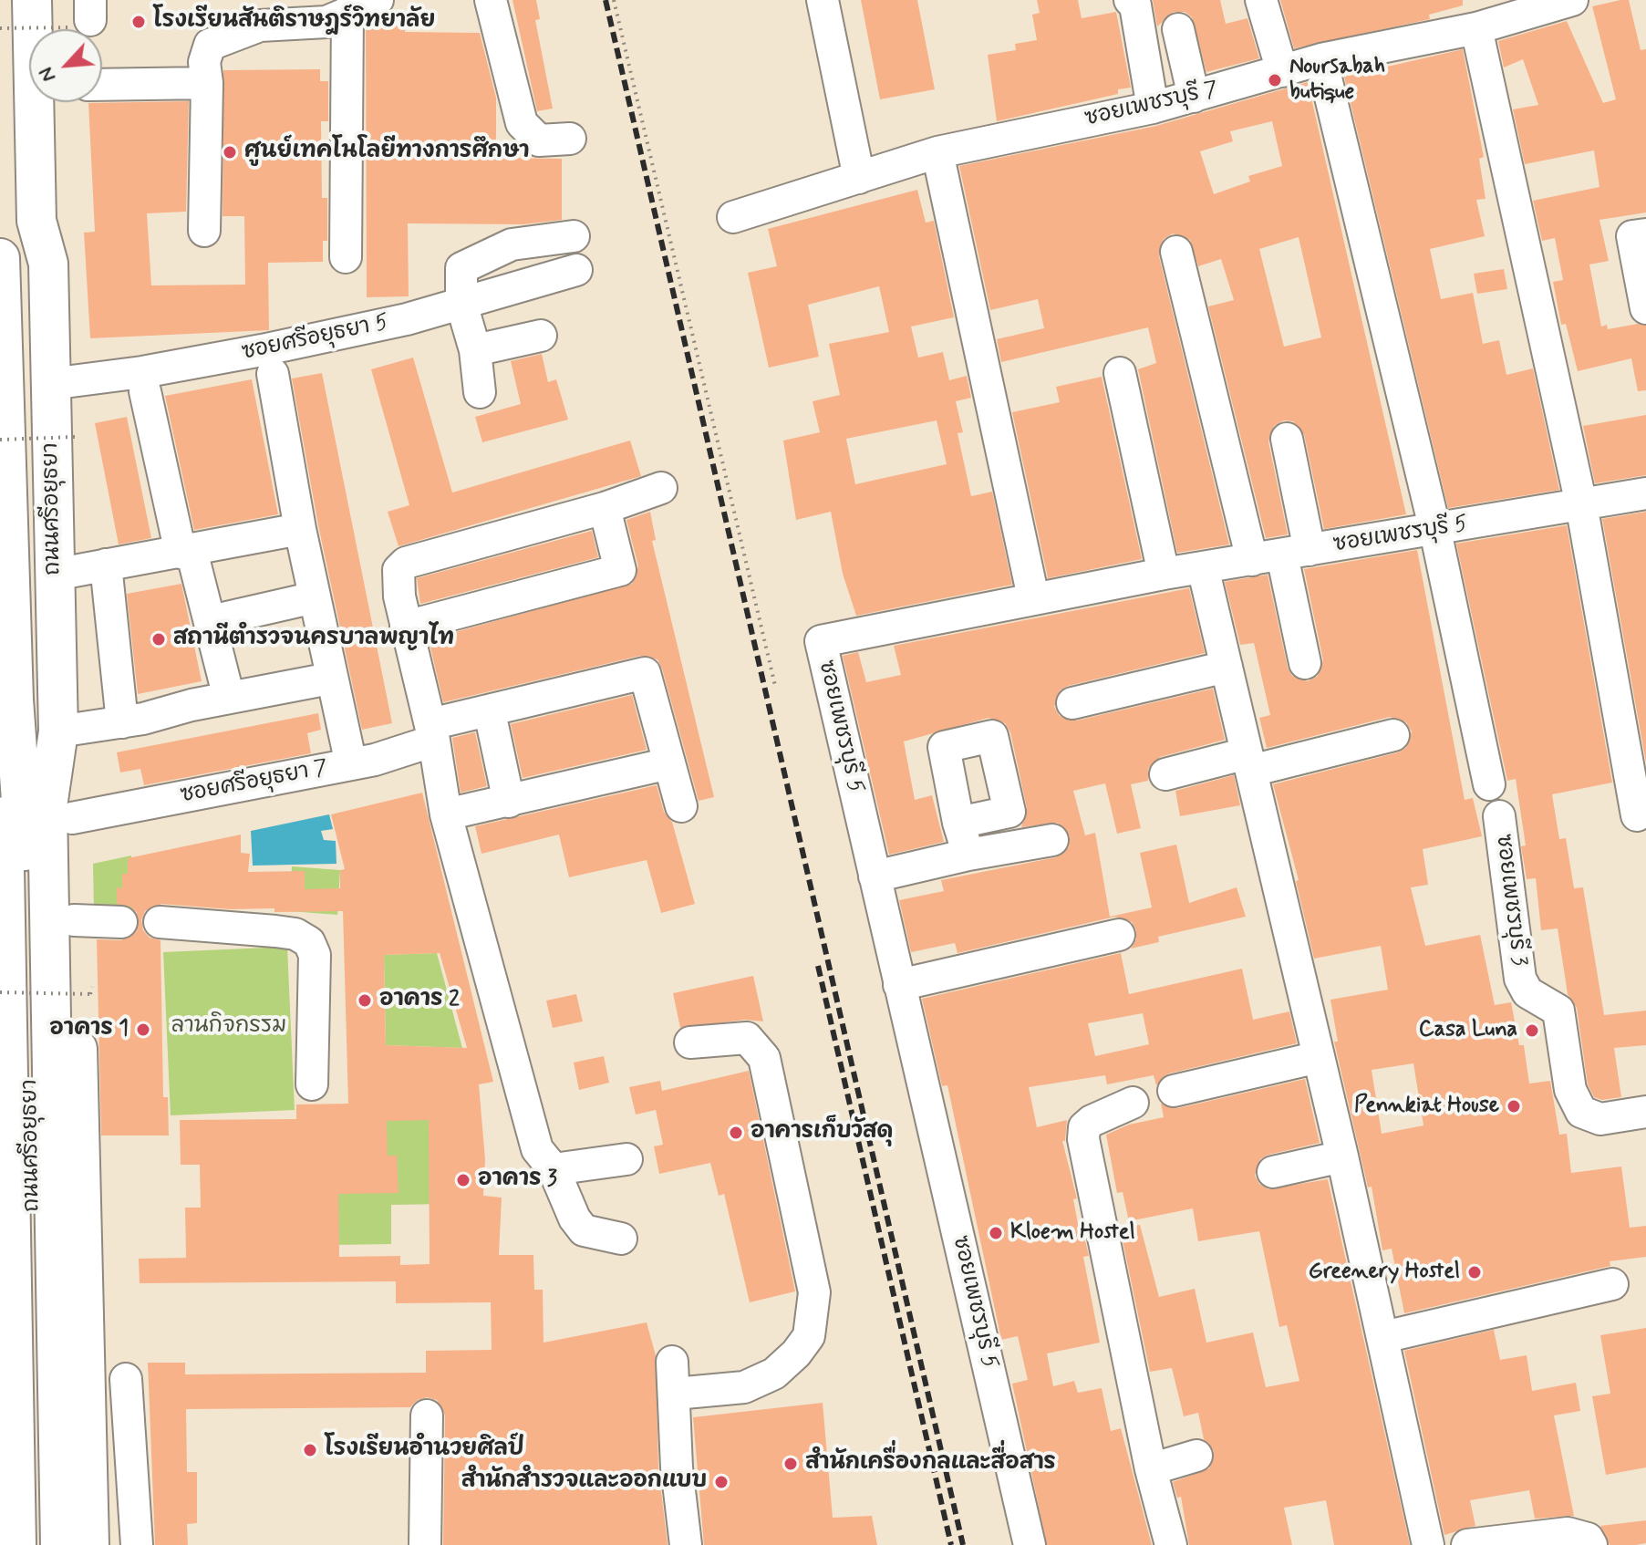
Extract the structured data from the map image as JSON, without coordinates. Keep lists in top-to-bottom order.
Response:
{
  "streets": {
    "main road": ["ถนนศรีอยุธยา"],
    "street": [
      "ซอยเพชรบุรี 7",
      "ซอยศรีอยุธยา 5",
      "ซอยเพชรบุรี 5",
      "ซอยศรีอยุธยา 7",
      "ซอยเพชรบุรี 3"
    ]
  },
  "crossings": [
    ["ซอยศรีอยุธยา 5", "ถนนศรีอยุธยา"],
    ["ถนนศรีอยุธยา", "ซอยศรีอยุธยา 7"]
  ],
  "parks": ["ลานกิจกรรม"],
  "places": [
    "โรงเรียนสันติราษฎร์วิทยาลัย",
    "Noursabah butique",
    "ศูนย์เทคโนโลยีทางการศึกษา",
    "สถานีตำรวจนครบาลพญาไท",
    "อาคาร 2",
    "อาคาร 1",
    "Casa Luna",
    "Pennkiat House",
    "อาคารเก็บวัสดุ",
    "อาคาร 3",
    "Kloem Hostel",
    "Greenery Hostel",
    "โรงเรียนอำนวยศิลป์",
    "สำนักเครื่องกลและสื่อสาร",
    "สำนักสำรวจและออกแบบ"
  ],
  "north": "bottom left"
}
